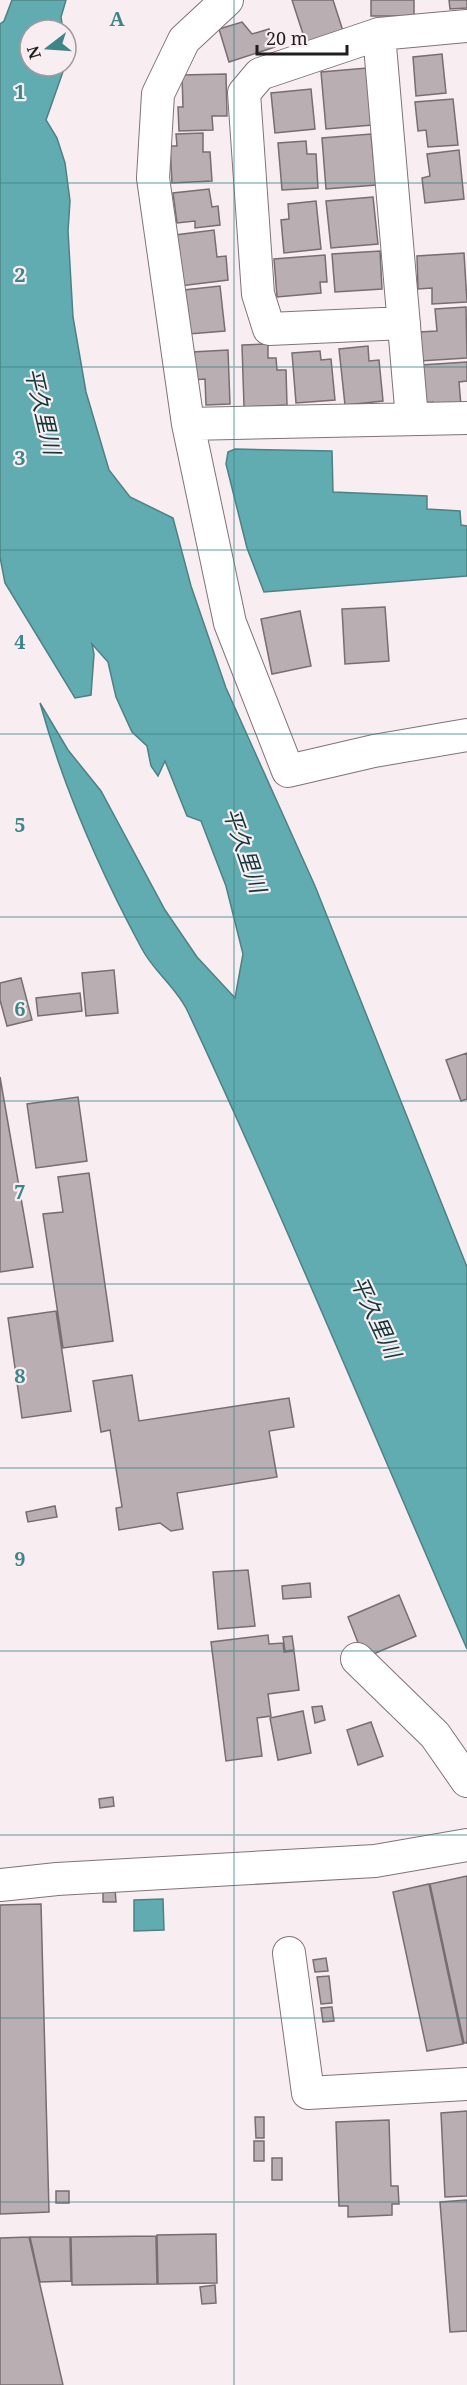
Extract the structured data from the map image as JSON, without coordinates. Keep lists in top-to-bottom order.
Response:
{
  "water": ["平久里川"],
  "scale_bar": "20 m",
  "north": "left",
  "grid": {
    "columns": ["A"],
    "rows": [
      "1",
      "2",
      "3",
      "4",
      "5",
      "6",
      "7",
      "8",
      "9"
    ]
  }
}
